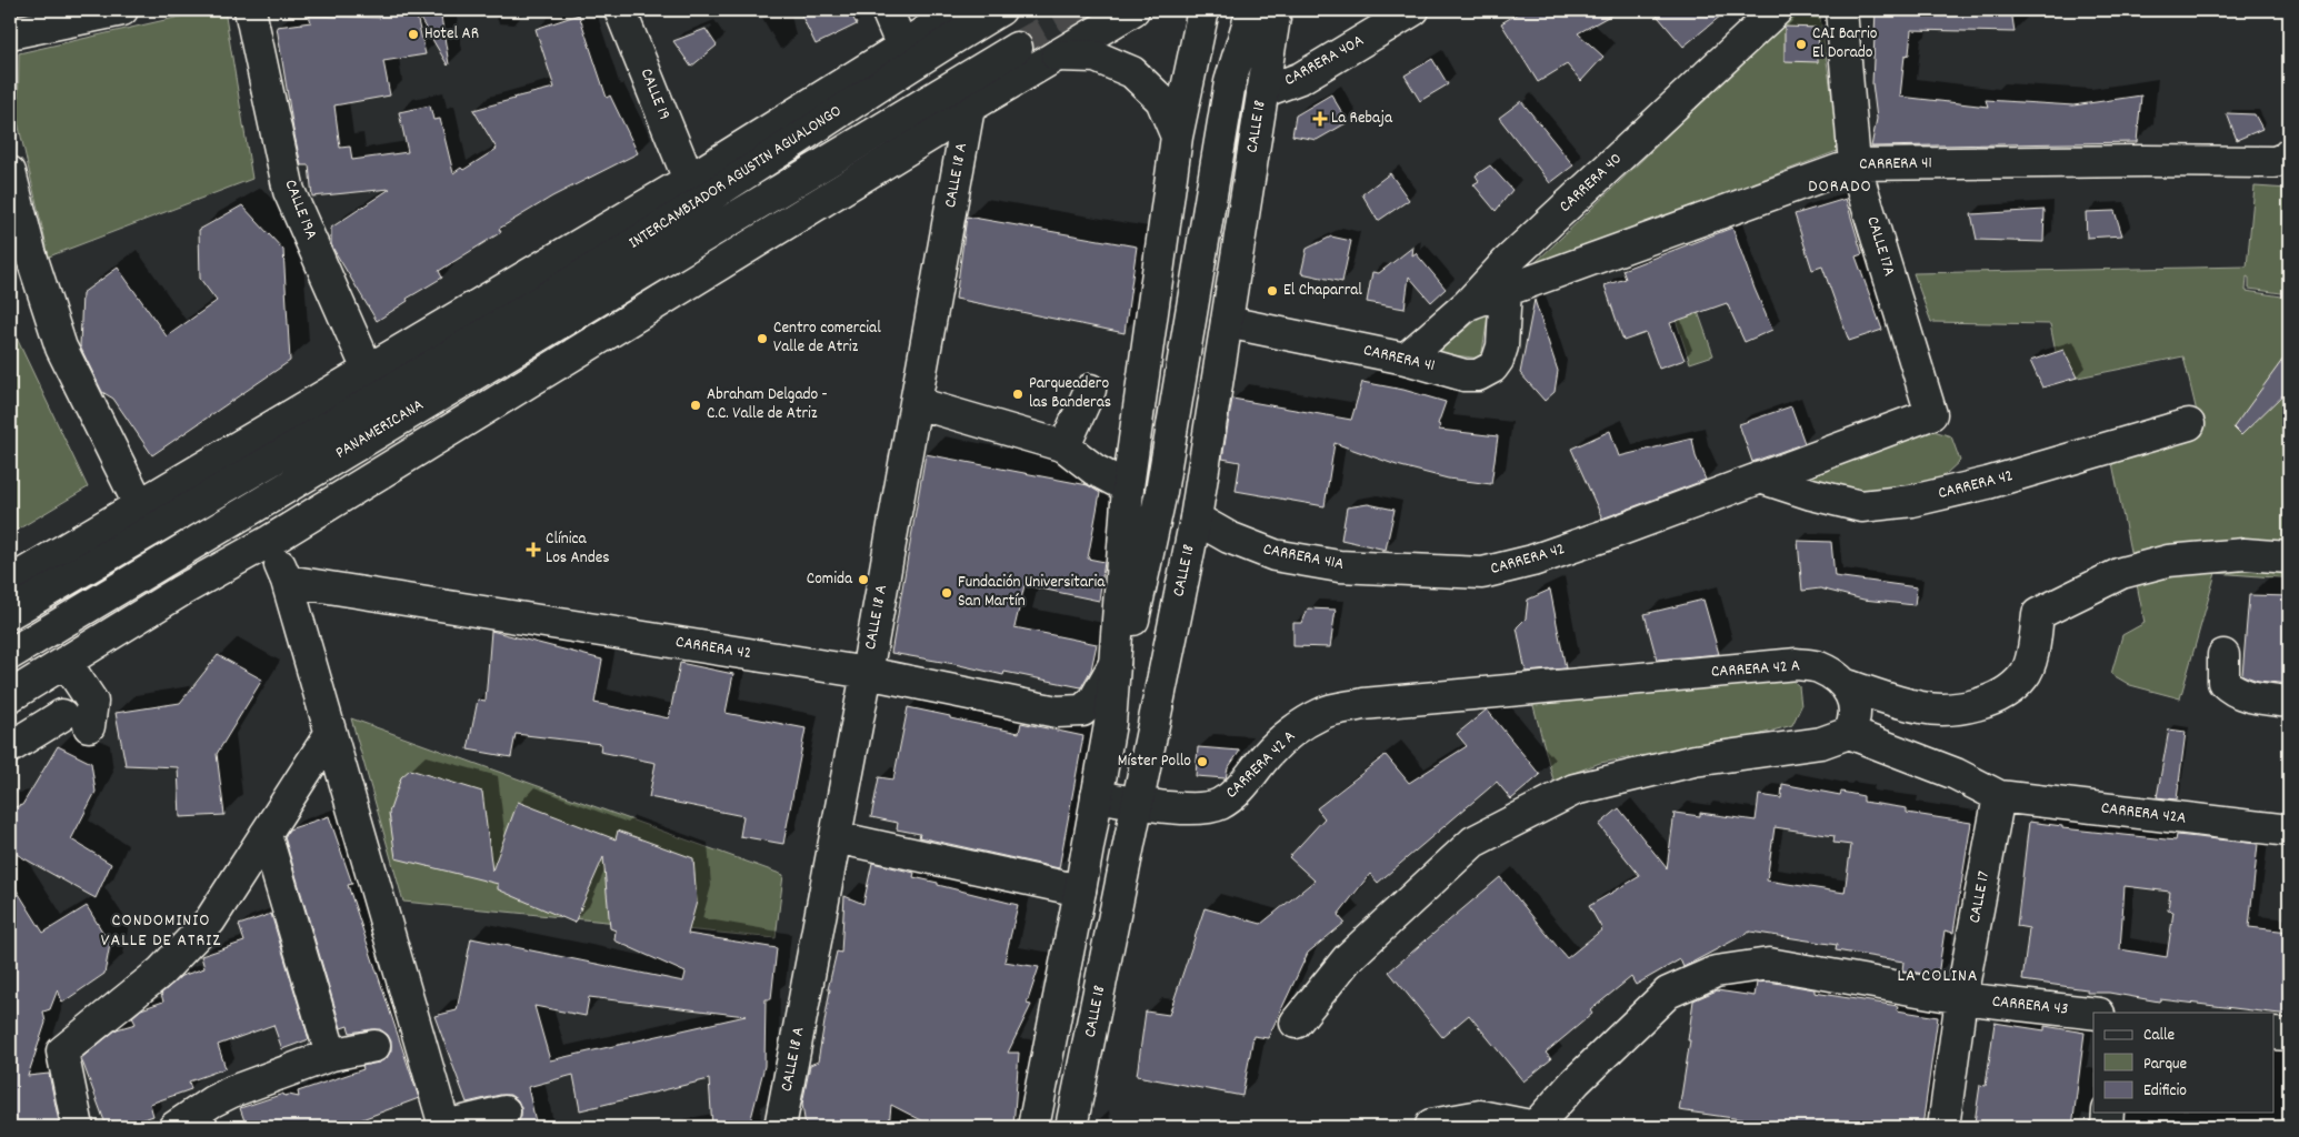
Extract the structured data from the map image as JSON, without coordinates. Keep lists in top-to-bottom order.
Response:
{
  "streets": {
    "street": [
      "CARRERA 40A",
      "CALLE 19",
      "CALLE 18",
      "CARRERA 41",
      "CALLE 18 A",
      "INTERCAMBIADOR AGUSTIN AGUALONGO",
      "CARRERA 40",
      "CALLE 19A",
      "CALLE 17A",
      "PANAMERICANA",
      "CARRERA 42",
      "CARRERA 41A",
      "CARRERA 42 A",
      "CARRERA 42A",
      "CALLE 17",
      "CARRERA 43"
    ]
  },
  "crossings": [
    ["CARRERA 40A", "CALLE 18"],
    ["CALLE 18", "CARRERA 41"],
    ["CALLE 18", "CARRERA 41A"],
    ["CALLE 18", "CARRERA 42 A"],
    ["CARRERA 41", "CARRERA 40"],
    ["CARRERA 41", "CALLE 17A"],
    ["CALLE 18 A", "CARRERA 42"],
    ["INTERCAMBIADOR AGUSTIN AGUALONGO", "PANAMERICANA"],
    ["CALLE 17A", "CARRERA 42"],
    ["CARRERA 42", "CARRERA 41A"],
    ["CARRERA 42A", "CALLE 17"],
    ["CALLE 17", "CARRERA 43"]
  ],
  "districts": ["DORADO", "CONDOMINIO VALLE DE ATRIZ", "LA COLINA"],
  "places": {
    "other": [
      "Hotel AR",
      "CAI Barrio El Dorado",
      "El Chaparral",
      "Centro comercial Valle de Atriz",
      "Parqueadero las Banderas",
      "Abraham Delgado - C.C. Valle de Atriz",
      "Comida",
      "Fundación Universitaria San Martín",
      "Míster Pollo"
    ],
    "health": ["La Rebaja", "Clínica Los Andes"]
  },
  "legend": ["Calle", "Parque", "Edificio"]
}
